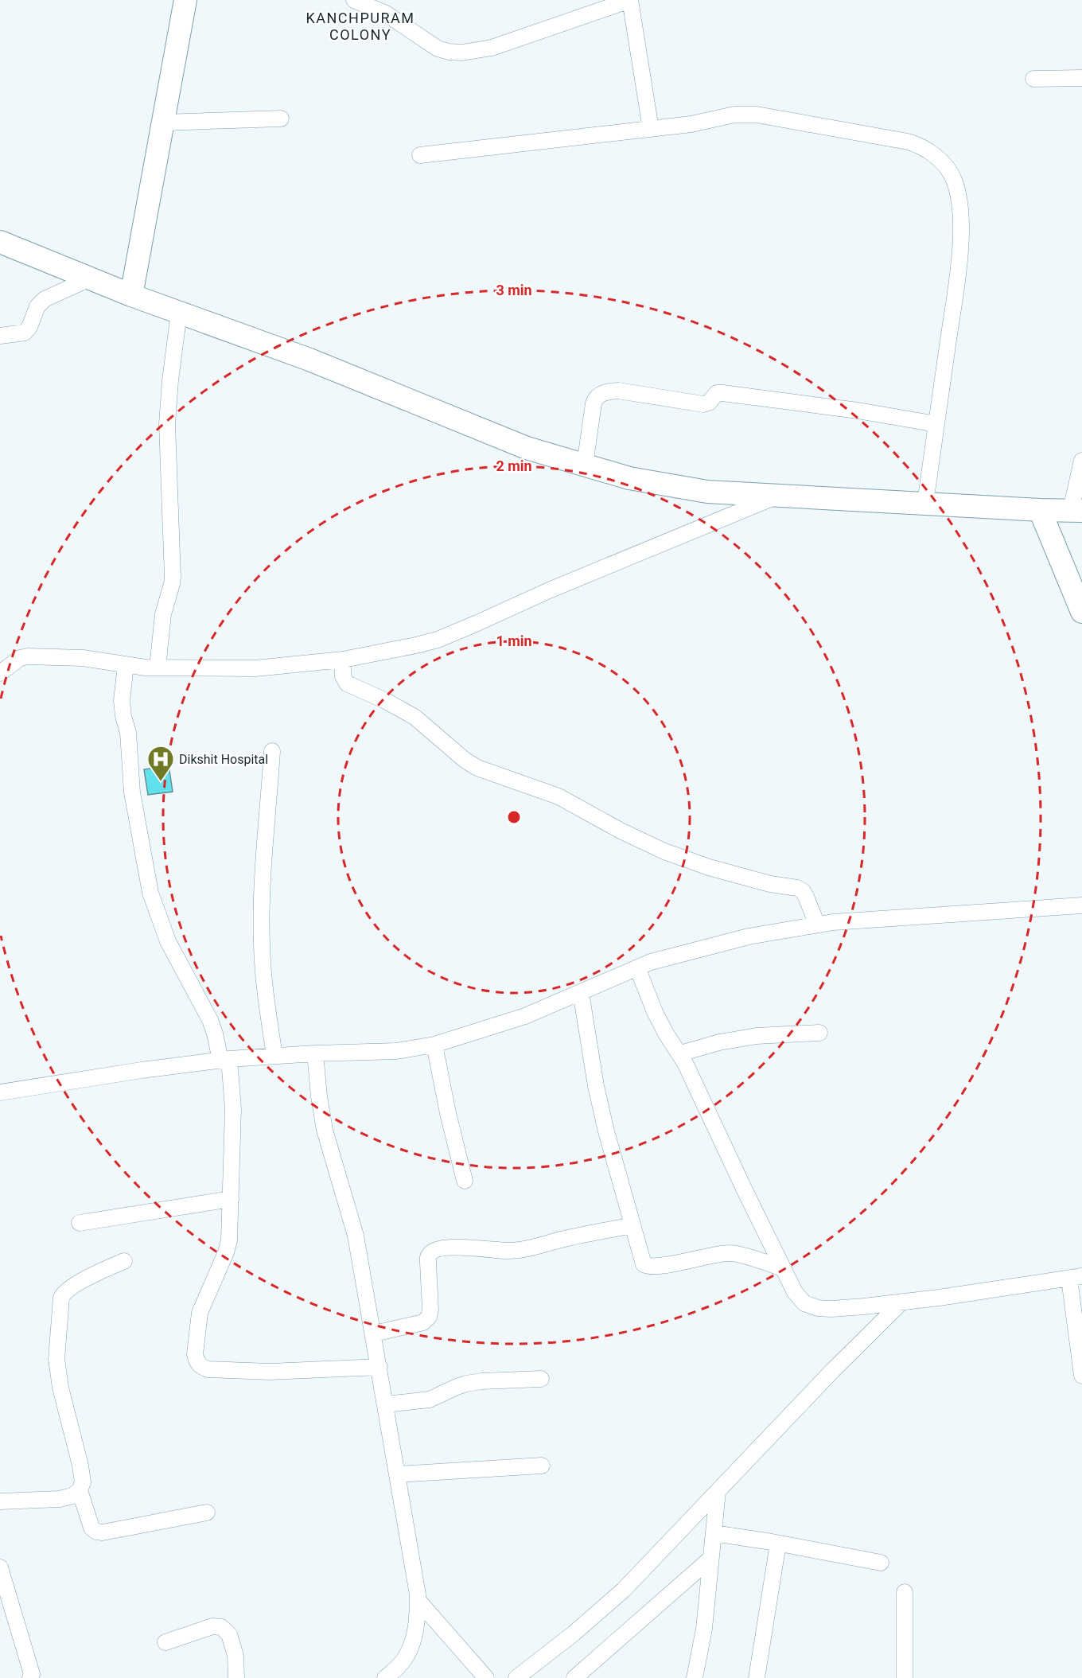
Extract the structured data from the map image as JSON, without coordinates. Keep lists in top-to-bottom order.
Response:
{
  "districts": ["KANCHPURAM COLONY"],
  "places": {
    "hospital": ["Dikshit Hospital"]
  },
  "rings": ["3 min", "2 min", "1 min"]
}
